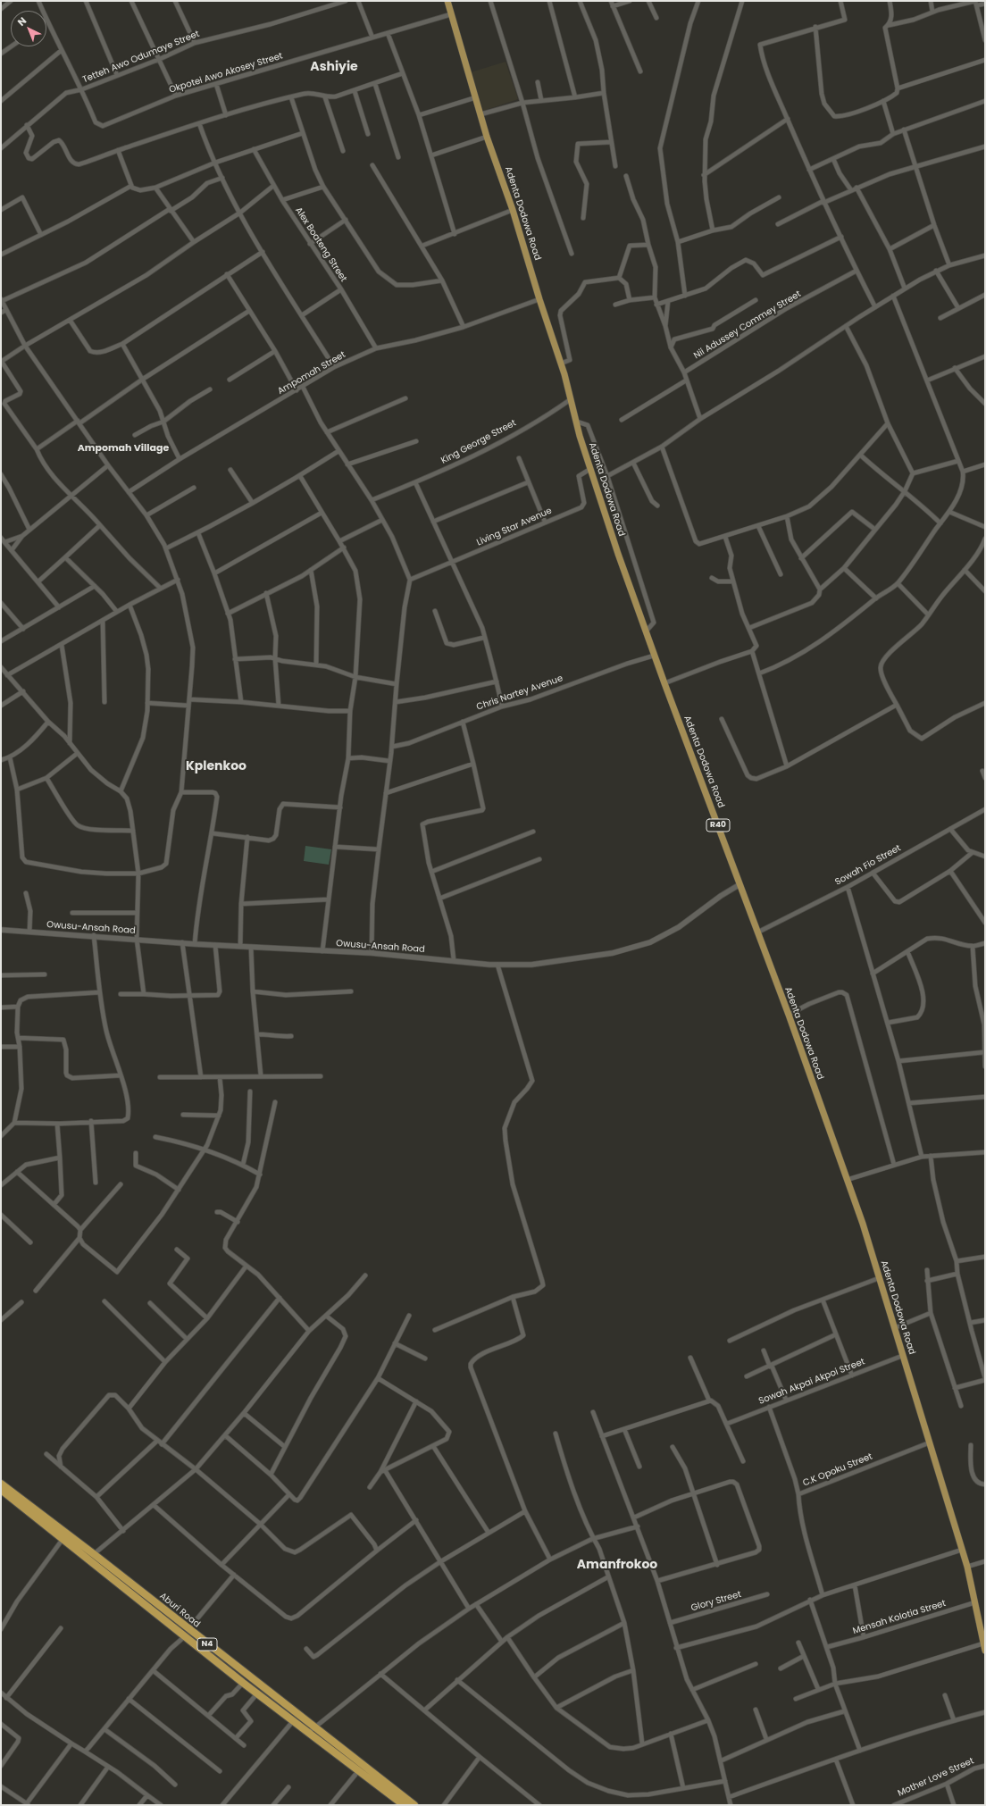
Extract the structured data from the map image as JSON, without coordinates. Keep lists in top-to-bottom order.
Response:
{
  "streets": {
    "highway": ["Aburi Road", "N4"],
    "main road": ["Adenta Dodowa Road", "R40"],
    "street": [
      "Tetteh Awo Odumaye Street",
      "Okpotei Awo Akosey Street",
      "Alex Boateng Street",
      "Nii Adussey Commey Street",
      "Ampomah Street",
      "King George Street",
      "Living Star Avenue",
      "Chris Nartey Avenue",
      "Sowah Fio Street",
      "Owusu-Ansah Road",
      "Sowah Akpai Akpoi Street",
      "C.K Opoku Street",
      "Glory Street",
      "Mensah Kolotia Street",
      "Mother Love Street"
    ]
  },
  "crossings": [
    ["Tetteh Awo Odumaye Street", "Okpotei Awo Akosey Street"],
    ["Okpotei Awo Akosey Street", "Adenta Dodowa Road"],
    ["Adenta Dodowa Road", "Ampomah Street"],
    ["Adenta Dodowa Road", "King George Street"],
    ["Adenta Dodowa Road", "Living Star Avenue"],
    ["Adenta Dodowa Road", "Chris Nartey Avenue"],
    ["Adenta Dodowa Road", "Sowah Fio Street"],
    ["Adenta Dodowa Road", "Owusu-Ansah Road"],
    ["Adenta Dodowa Road", "Sowah Akpai Akpoi Street"],
    ["Adenta Dodowa Road", "C.K Opoku Street"],
    ["Adenta Dodowa Road", "Mensah Kolotia Street"],
    ["Alex Boateng Street", "Ampomah Street"],
    ["Sowah Akpai Akpoi Street", "C.K Opoku Street"]
  ],
  "districts": [
    "Ashiyie",
    "Ampomah Village",
    "Kplenkoo",
    "Amanfrokoo"
  ],
  "north": "top left"
}
